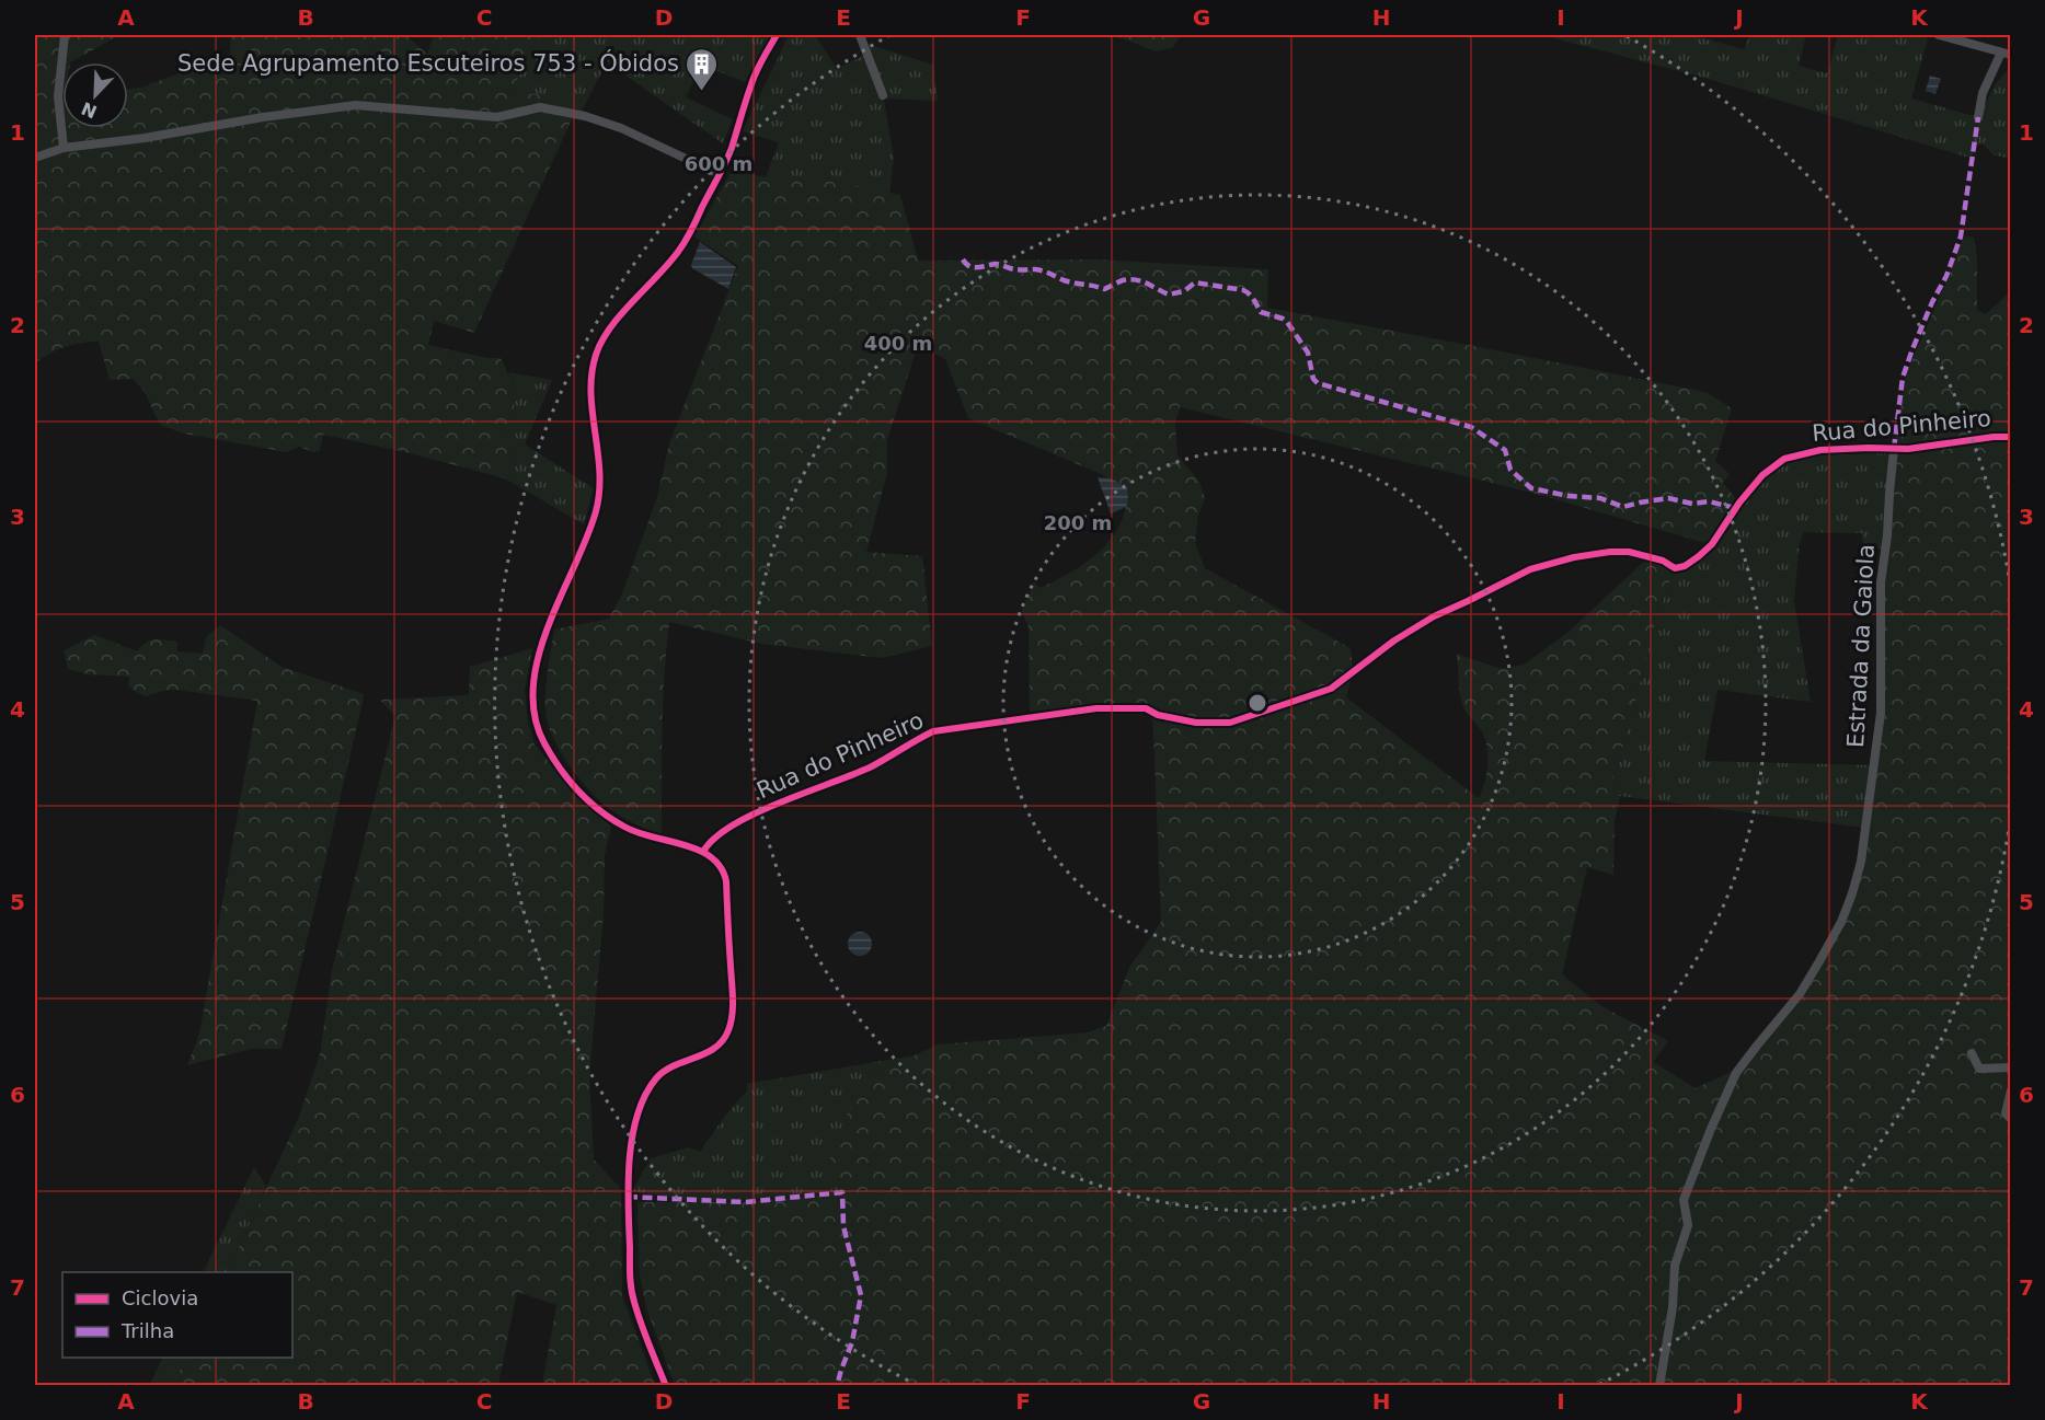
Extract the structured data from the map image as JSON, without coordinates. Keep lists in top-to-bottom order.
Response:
{
  "streets": {
    "street": ["Rua do Pinheiro", "Estrada da Gaiola"]
  },
  "crossings": [
    ["Rua do Pinheiro", "Estrada da Gaiola"]
  ],
  "places": {
    "building": ["Sede Agrupamento Escuteiros 753 - Óbidos"]
  },
  "legend": ["Ciclovia", "Trilha"],
  "north": "bottom left",
  "grid": {
    "columns": [
      "A",
      "B",
      "C",
      "D",
      "E",
      "F",
      "G",
      "H",
      "I",
      "J",
      "K"
    ],
    "rows": [
      "1",
      "2",
      "3",
      "4",
      "5",
      "6",
      "7"
    ]
  },
  "rings": ["600 m", "400 m", "200 m"]
}
